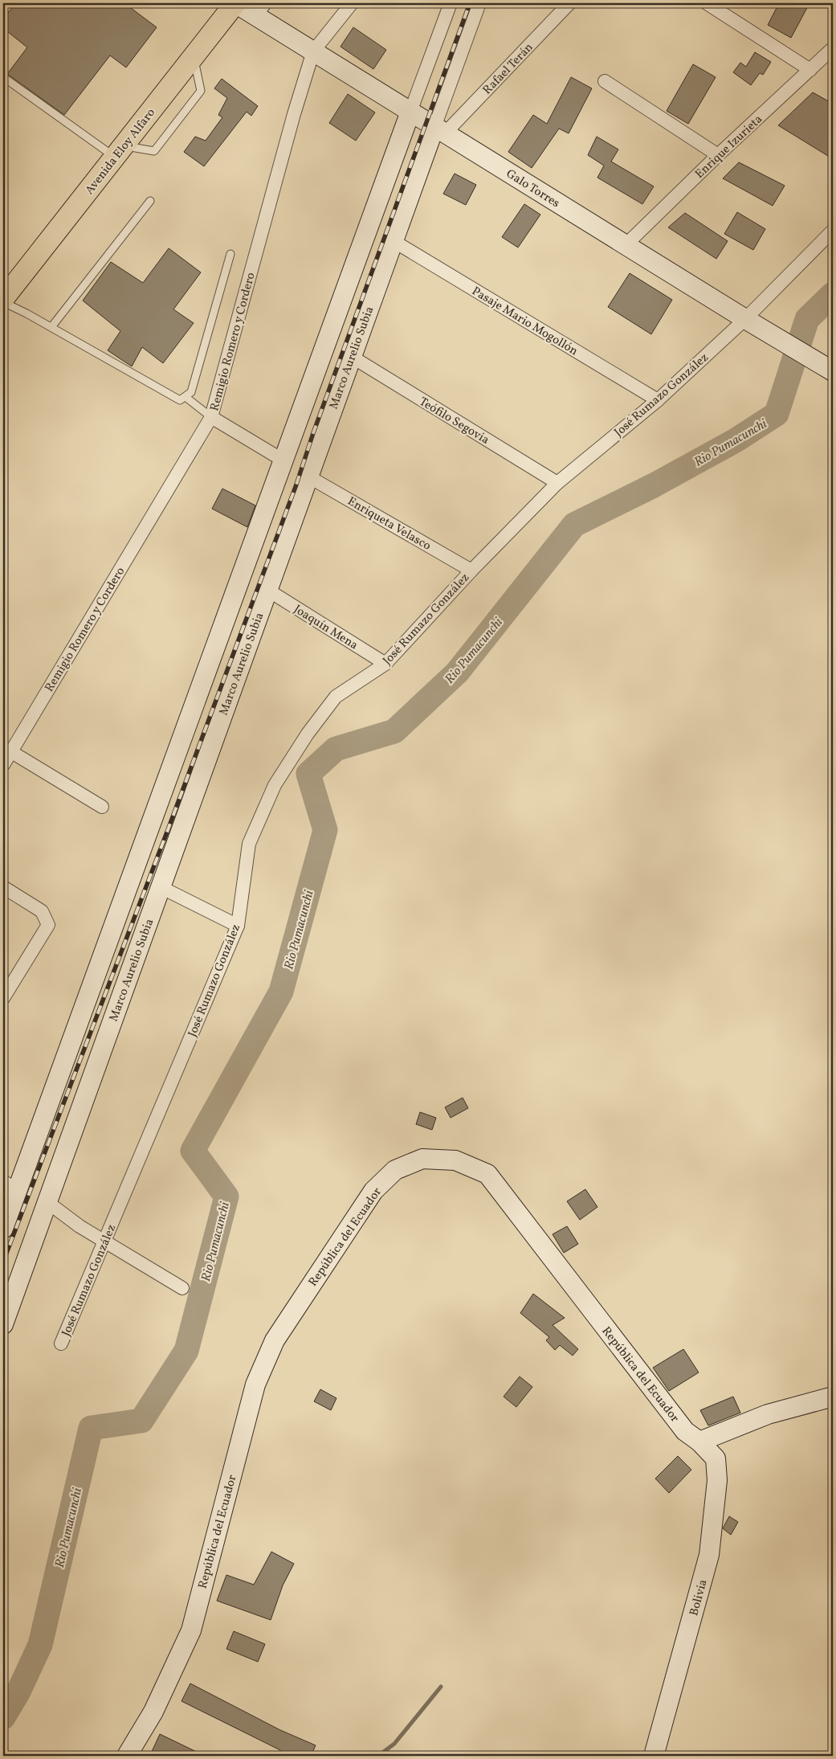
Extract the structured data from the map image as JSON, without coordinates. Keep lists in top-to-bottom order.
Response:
{
  "streets": {
    "main road": [
      "Avenida Eloy Alfaro",
      "Galo Torres",
      "Marco Aurelio Subia",
      "República del Ecuador",
      "Bolivia"
    ],
    "street": [
      "Rafael Terán",
      "Enrique Izurieta",
      "Pasaje Mario Mogollón",
      "Remigio Romero y Cordero",
      "José Rumazo González",
      "Teófilo Segovia",
      "Enriqueta Velasco",
      "Joaquín Mena"
    ]
  },
  "crossings": [
    ["Rafael Terán", "Galo Torres"],
    ["Rafael Terán", "Marco Aurelio Subia"],
    ["Enrique Izurieta", "Galo Torres"],
    ["Avenida Eloy Alfaro", "Galo Torres"],
    ["Galo Torres", "Remigio Romero y Cordero"],
    ["Galo Torres", "Marco Aurelio Subia"],
    ["Galo Torres", "José Rumazo González"],
    ["Pasaje Mario Mogollón", "Marco Aurelio Subia"],
    ["Pasaje Mario Mogollón", "José Rumazo González"],
    ["Marco Aurelio Subia", "Teófilo Segovia"],
    ["Marco Aurelio Subia", "Enriqueta Velasco"],
    ["Marco Aurelio Subia", "Joaquín Mena"],
    ["José Rumazo González", "Teófilo Segovia"],
    ["José Rumazo González", "Enriqueta Velasco"],
    ["José Rumazo González", "Joaquín Mena"],
    ["República del Ecuador", "Bolivia"]
  ],
  "water": ["Rio Pumacunchi"]
}
